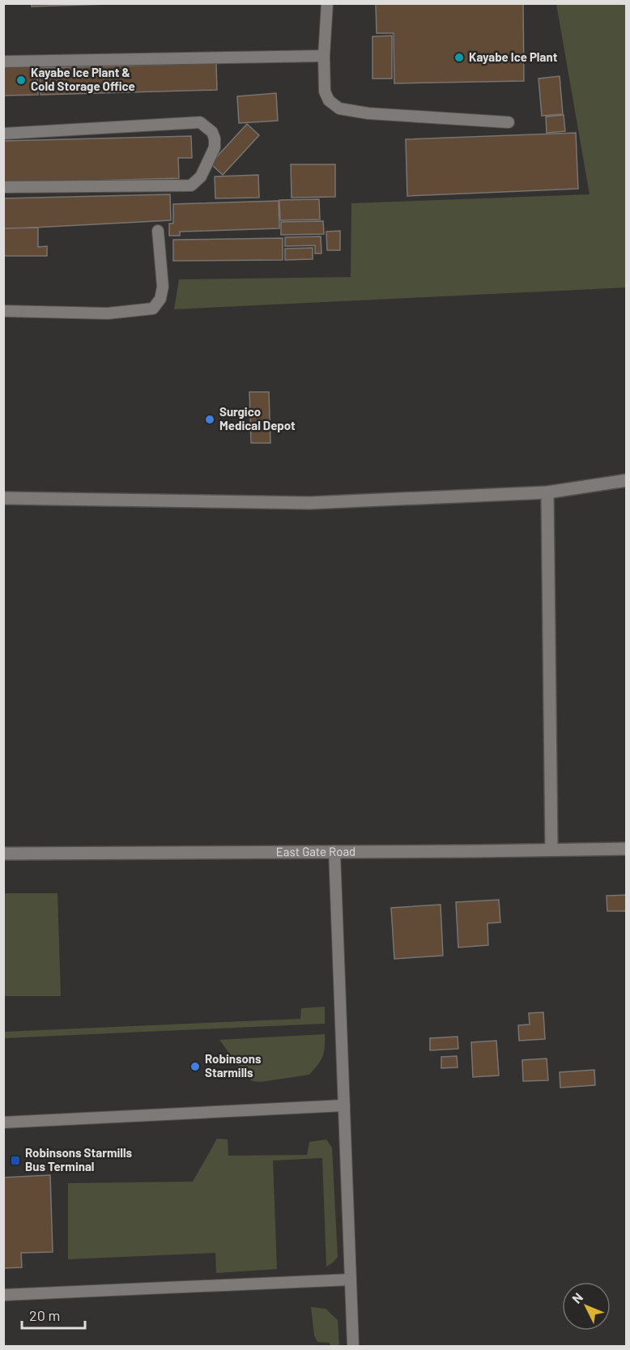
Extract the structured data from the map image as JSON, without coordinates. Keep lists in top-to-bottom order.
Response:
{
  "streets": {
    "street": ["East Gate Road"]
  },
  "places": {
    "other": [
      "Kayabe Ice Plant",
      "Kayabe Ice Plant & Cold Storage Office",
      "Surgico Medical Depot",
      "Robinsons Starmills"
    ],
    "transit": ["Robinsons Starmills Bus Terminal"]
  },
  "scale_bar": "20 m",
  "north": "top left"
}
